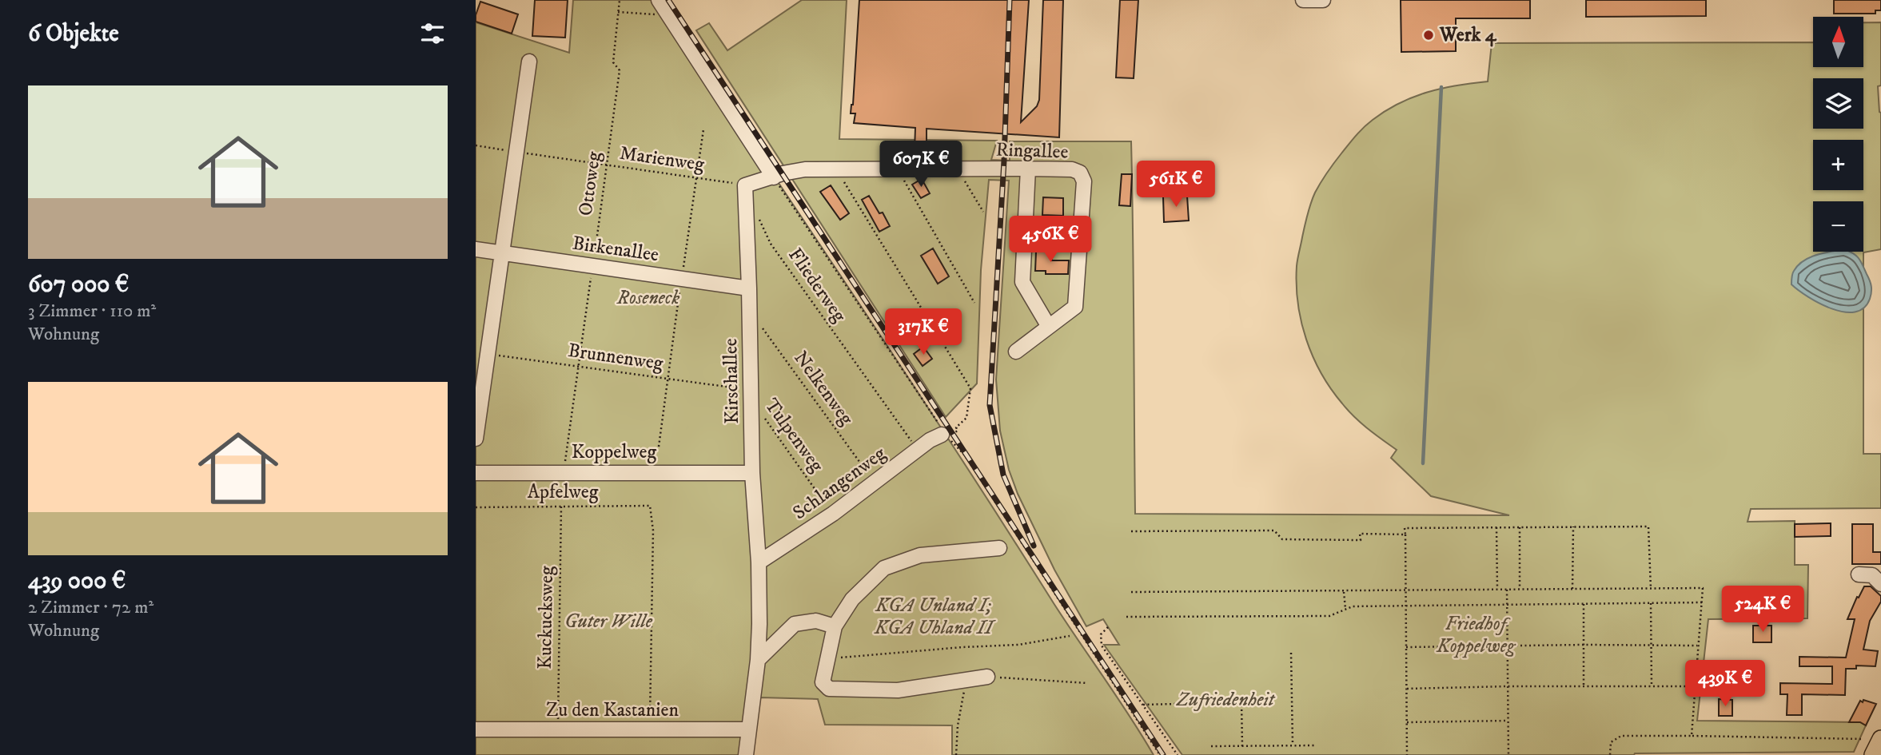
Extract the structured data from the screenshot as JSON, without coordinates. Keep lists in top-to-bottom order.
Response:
{
  "streets": {
    "street": [
      "Ringallee",
      "Birkenallee",
      "Kirschallee",
      "Koppelweg",
      "Schlangenweg",
      "Zu den Kastanien"
    ],
    "path": [
      "Marienweg",
      "Ottoweg",
      "Fliederweg",
      "Brunnenweg",
      "Nelkenweg",
      "Tulpenweg",
      "Apfelweg",
      "Kuckucksweg"
    ]
  },
  "crossings": [
    ["Ringallee", "Marienweg"],
    ["Marienweg", "Ottoweg"],
    ["Ottoweg", "Birkenallee"],
    ["Ottoweg", "Brunnenweg"],
    ["Ottoweg", "Koppelweg"],
    ["Birkenallee", "Kirschallee"],
    ["Fliederweg", "Schlangenweg"],
    ["Brunnenweg", "Kirschallee"],
    ["Kirschallee", "Koppelweg"],
    ["Nelkenweg", "Schlangenweg"],
    ["Tulpenweg", "Schlangenweg"],
    ["Apfelweg", "Kuckucksweg"],
    ["Apfelweg", "Zu den Kastanien"],
    ["Kuckucksweg", "Zu den Kastanien"]
  ],
  "parks": [
    "Roseneck",
    "KGA Unland I; KGA Uhland II",
    "Guter Wille",
    "Friedhof Koppelweg",
    "Zufriedenheit"
  ],
  "places": ["Werk 4"],
  "north": "top",
  "page": {
    "heading": "6 Objekte",
    "map_buttons": ["+", "−"],
    "list": [
      {
        "name": "607 000 €",
        "note": "3 Zimmer · 110 m² · Wohnung"
      },
      {
        "name": "439 000 €",
        "note": "2 Zimmer · 72 m² · Wohnung"
      }
    ],
    "price": [
      "607K €",
      "561K €",
      "456K €",
      "317K €",
      "524K €",
      "439K €"
    ]
  }
}
